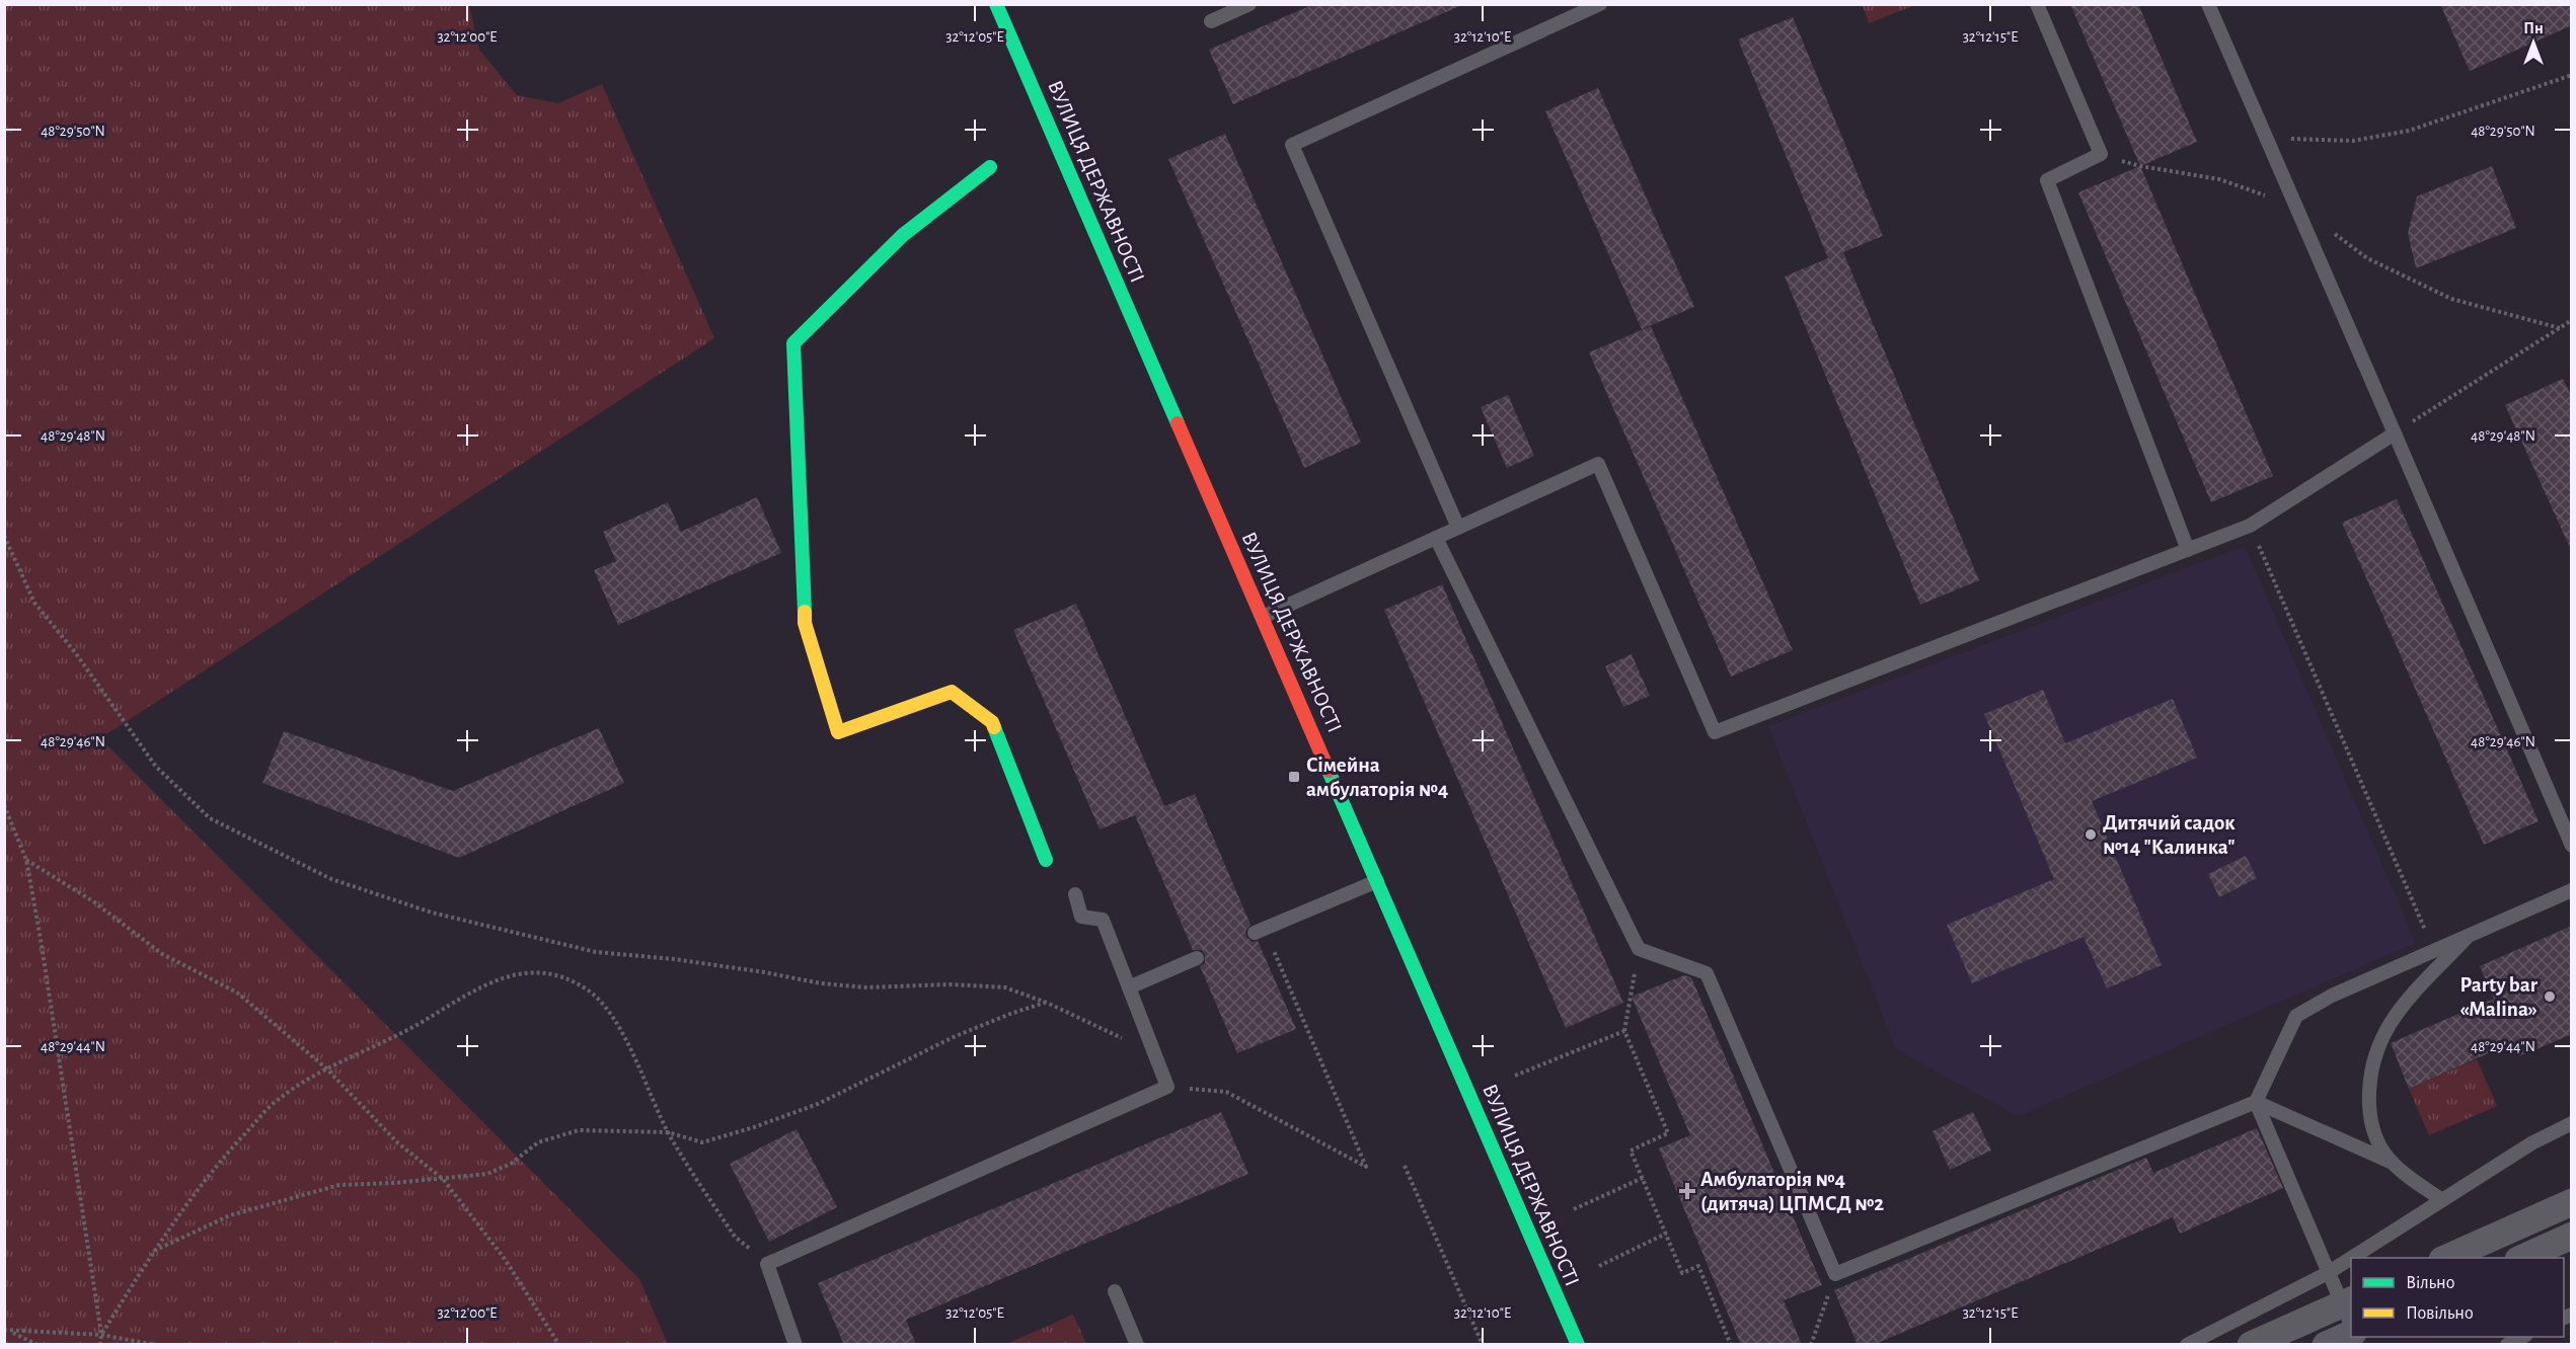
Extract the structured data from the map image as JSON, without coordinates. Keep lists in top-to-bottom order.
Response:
{
  "streets": {
    "street": ["ВУЛИЦЯ ДЕРЖАВНОСТІ"]
  },
  "places": {
    "transit": ["Сімейна амбулаторія №4"],
    "other": ["Дитячий садок №14 \"Калинка\"", "Party bar «Malina»"],
    "health": ["Амбулаторія №4 (дитяча) ЦПМСД №2"]
  },
  "legend": ["Вільно", "Повільно"],
  "north": "top",
  "coordinates": [
    "32°12'00\"E",
    "32°12'05\"E",
    "32°12'10\"E",
    "32°12'15\"E",
    "48°29'50\"N",
    "48°29'48\"N",
    "48°29'46\"N",
    "48°29'44\"N"
  ]
}
